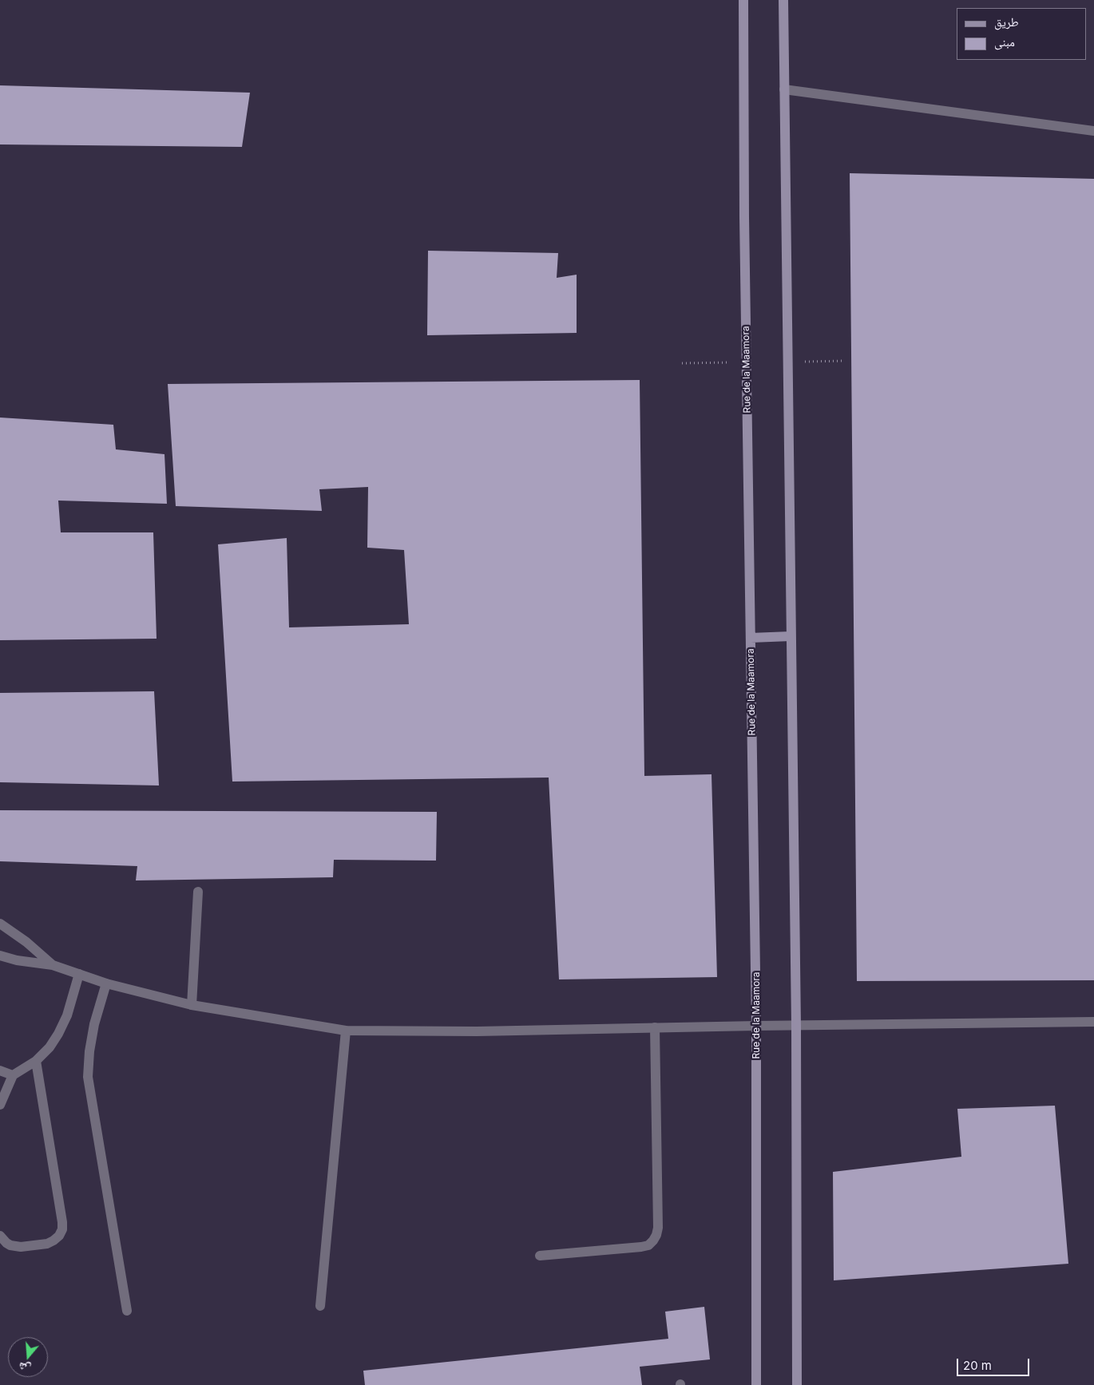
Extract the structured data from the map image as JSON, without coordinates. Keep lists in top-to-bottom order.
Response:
{
  "streets": {
    "street": ["Rue de la Maamora"]
  },
  "legend": ["طريق", "مبنى"],
  "scale_bar": "20 m",
  "north": "bottom"
}
